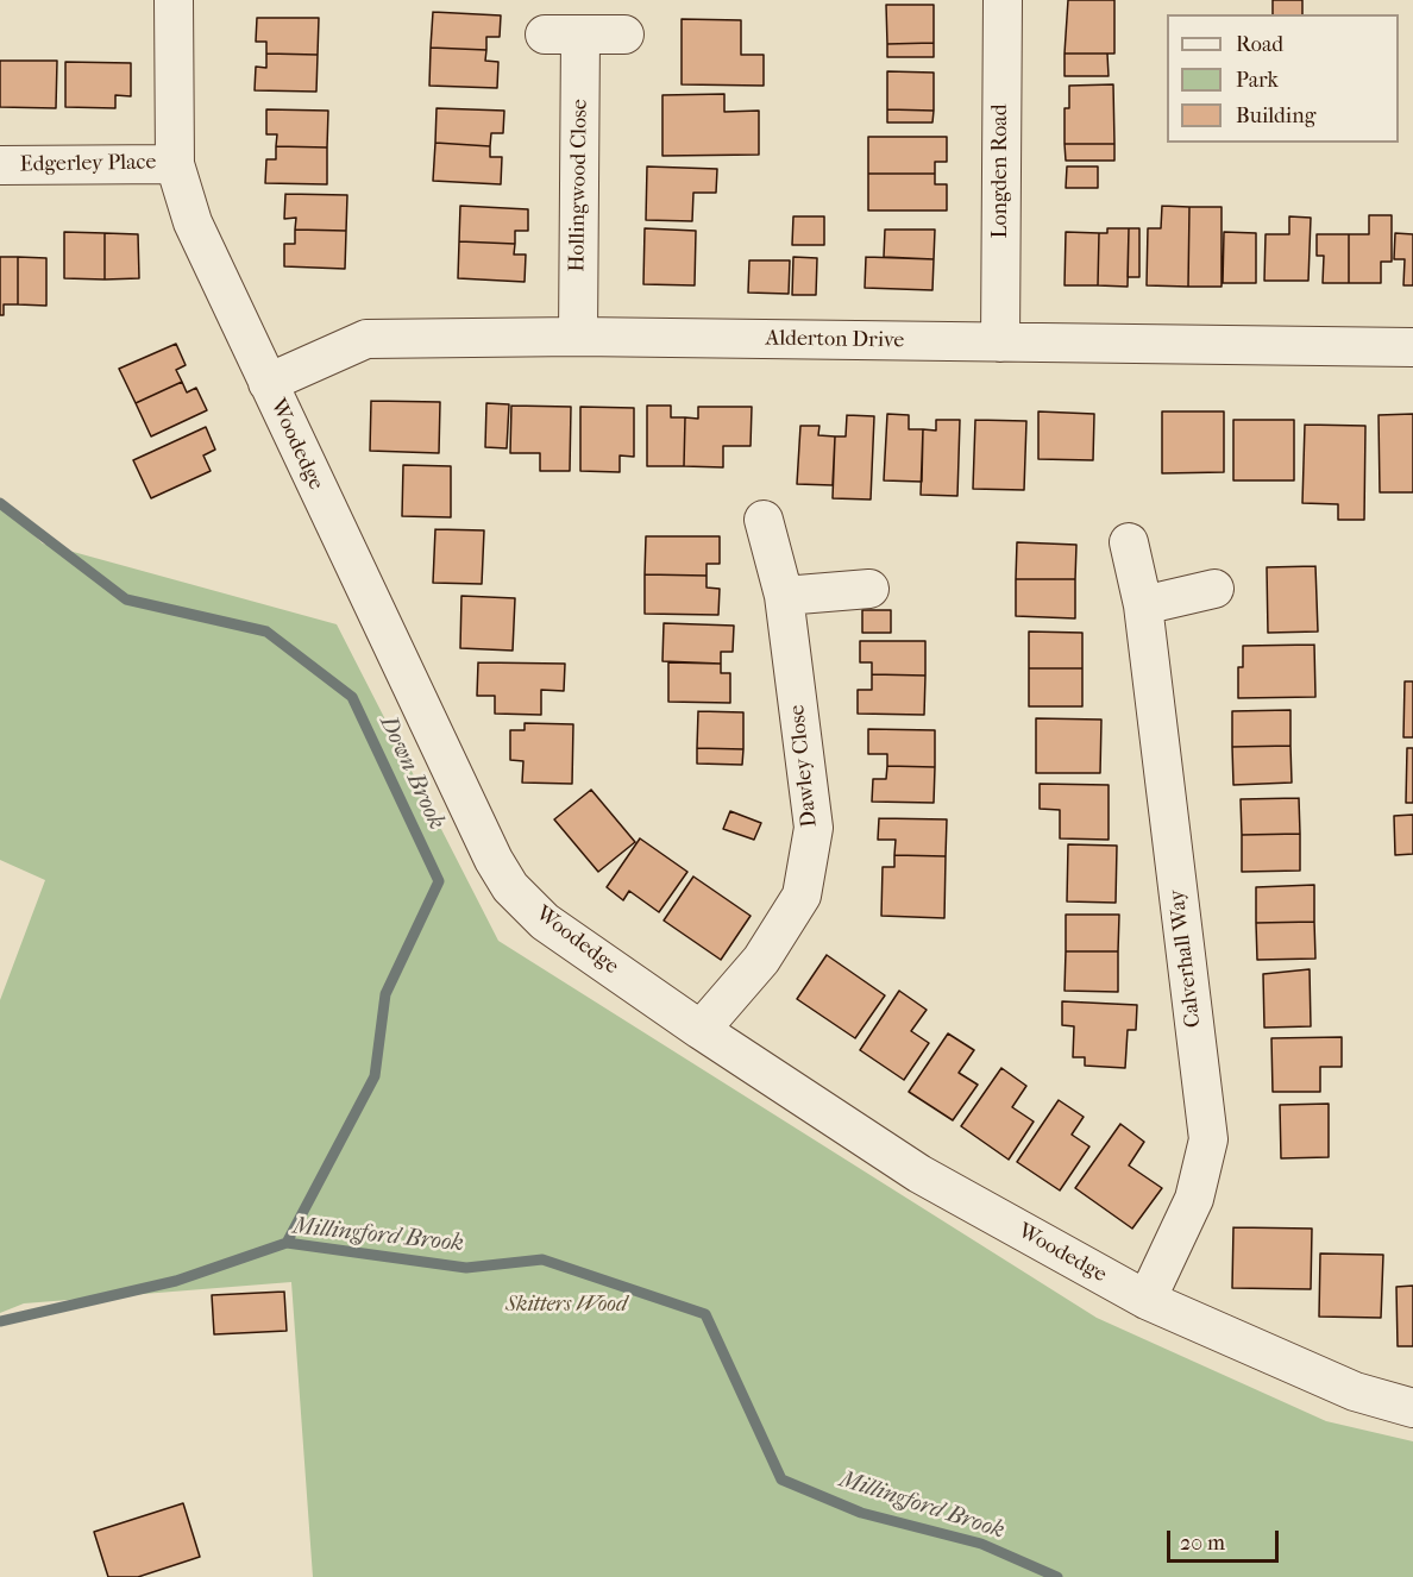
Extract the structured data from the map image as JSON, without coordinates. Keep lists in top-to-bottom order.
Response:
{
  "streets": {
    "street": [
      "Edgerley Place",
      "Longden Road",
      "Hollingwood Close",
      "Alderton Drive",
      "Woodedge",
      "Dawley Close",
      "Calverhall Way"
    ]
  },
  "crossings": [
    ["Edgerley Place", "Woodedge"],
    ["Longden Road", "Alderton Drive"],
    ["Hollingwood Close", "Alderton Drive"],
    ["Alderton Drive", "Woodedge"],
    ["Woodedge", "Dawley Close"],
    ["Woodedge", "Calverhall Way"]
  ],
  "water": ["Down Brook", "Millingford Brook"],
  "parks": ["Skitters Wood"],
  "legend": ["Road", "Park", "Building"],
  "scale_bar": "20 m"
}
